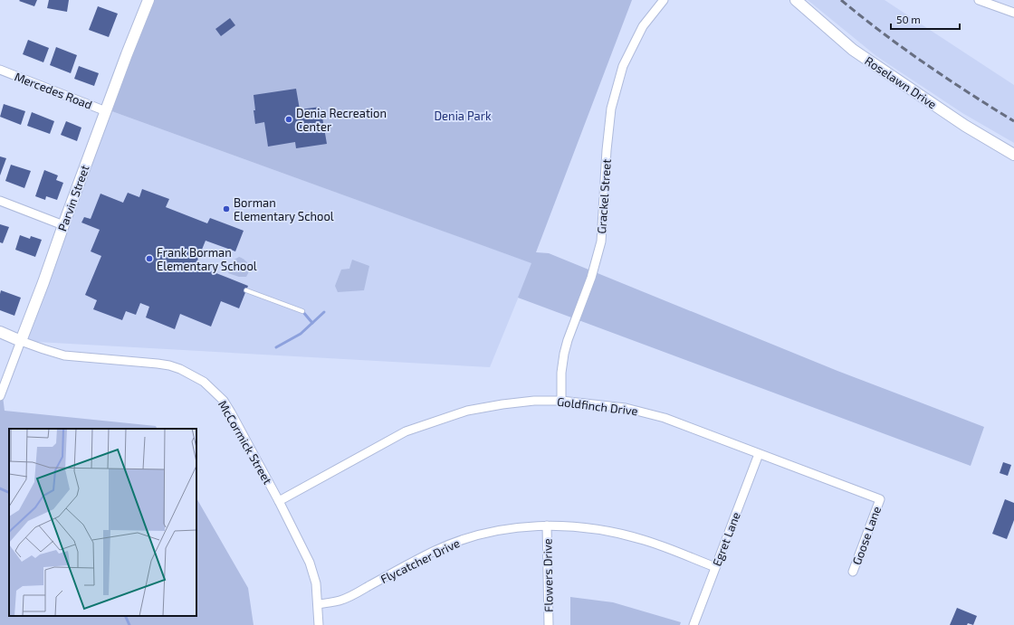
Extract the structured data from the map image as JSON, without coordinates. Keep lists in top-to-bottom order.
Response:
{
  "streets": {
    "street": [
      "Roselawn Drive",
      "Mercedes Road",
      "Grackel Street",
      "Parvin Street",
      "Goldfinch Drive",
      "McCormick Street",
      "Goose Lane",
      "Egret Lane",
      "Flycatcher Drive",
      "Flowers Drive"
    ]
  },
  "crossings": [
    ["Mercedes Road", "Parvin Street"],
    ["Grackel Street", "Goldfinch Drive"],
    ["Parvin Street", "McCormick Street"],
    ["Goldfinch Drive", "McCormick Street"],
    ["Goldfinch Drive", "Goose Lane"],
    ["Goldfinch Drive", "Egret Lane"],
    ["McCormick Street", "Flycatcher Drive"],
    ["Egret Lane", "Flycatcher Drive"],
    ["Flycatcher Drive", "Flowers Drive"]
  ],
  "parks": ["Denia Park"],
  "places": ["Denia Recreation Center", "Borman Elementary School", "Frank Borman Elementary School"],
  "scale_bar": "50 m"
}
